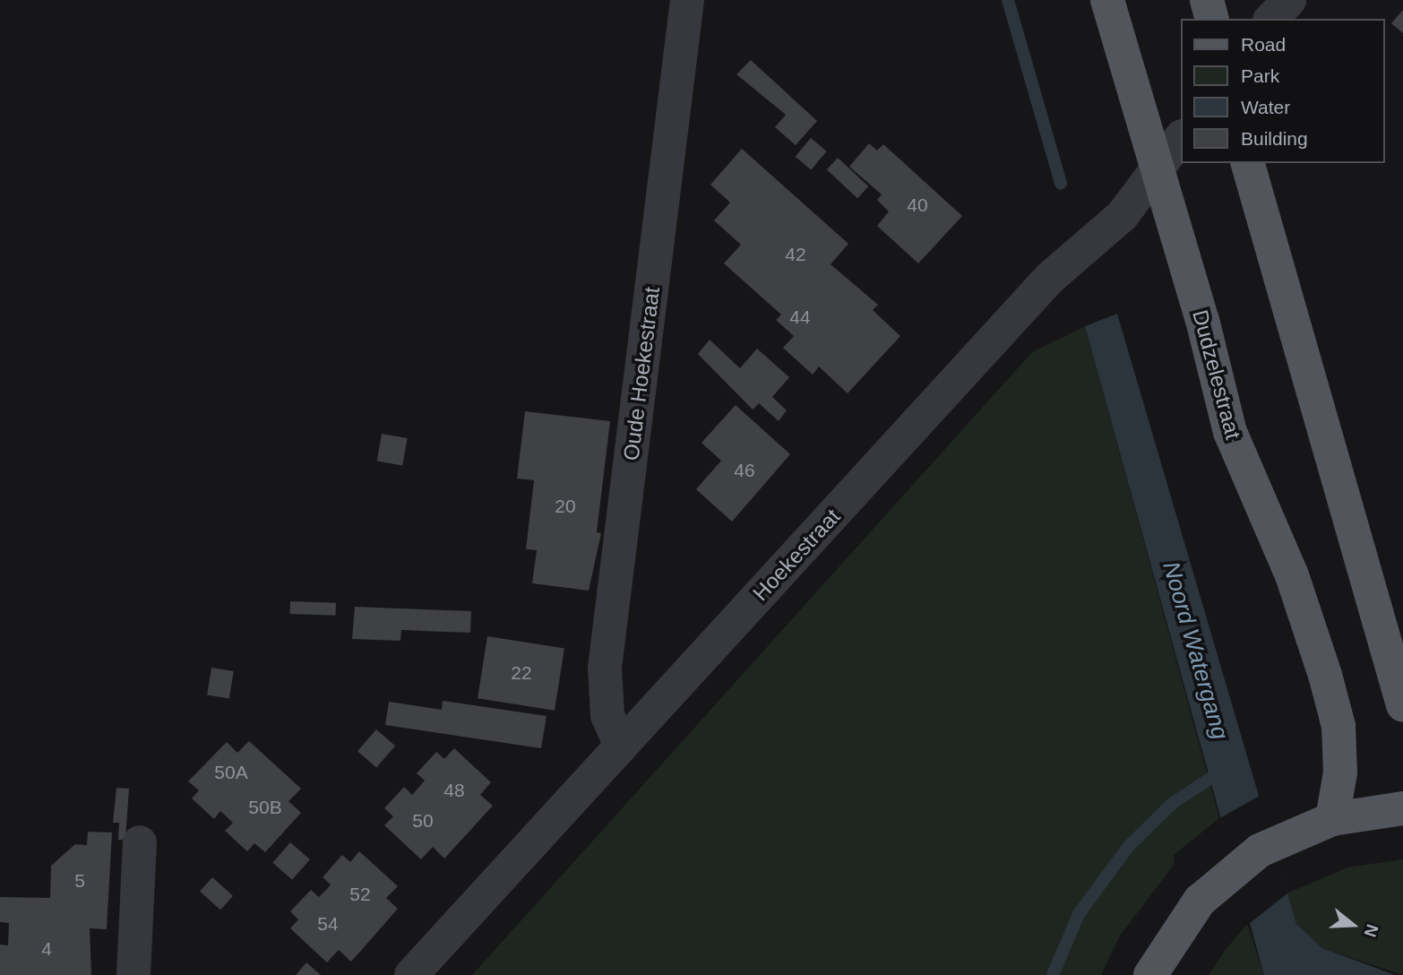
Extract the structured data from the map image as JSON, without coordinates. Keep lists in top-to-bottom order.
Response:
{
  "streets": {
    "main road": ["Dudzelestraat"],
    "street": ["Oude Hoekestraat", "Hoekestraat"]
  },
  "crossings": [
    ["Oude Hoekestraat", "Hoekestraat"],
    ["Dudzelestraat", "Hoekestraat"]
  ],
  "water": ["Noord Watergang"],
  "house_numbers": [
    "40",
    "42",
    "44",
    "46",
    "20",
    "22",
    "50A",
    "48",
    "50B",
    "50",
    "5",
    "52",
    "54",
    "4"
  ],
  "legend": [
    "Road",
    "Park",
    "Water",
    "Building"
  ],
  "north": "right"
}
